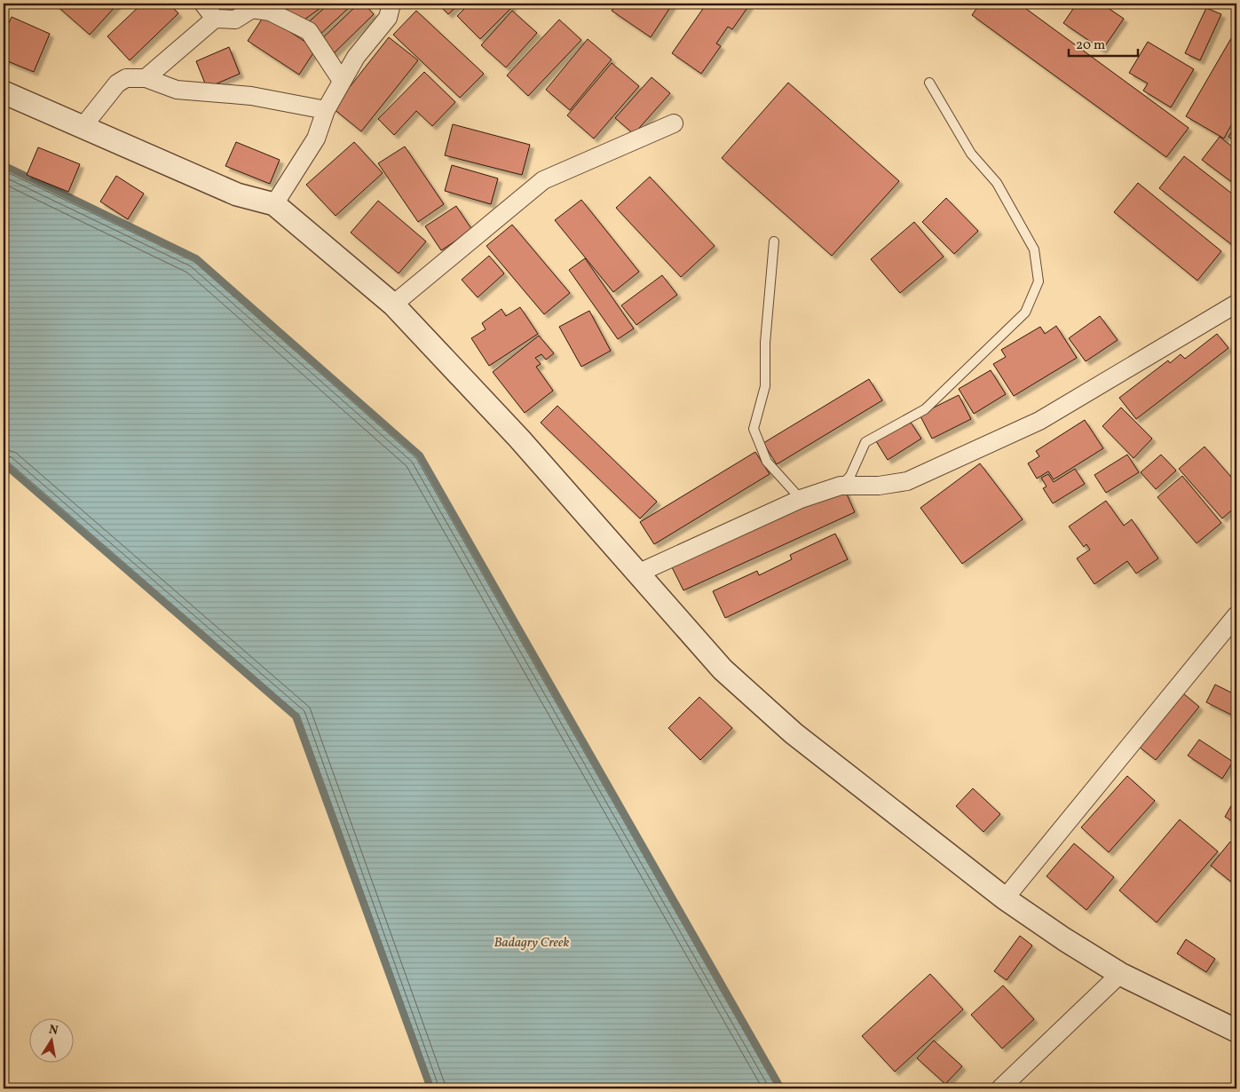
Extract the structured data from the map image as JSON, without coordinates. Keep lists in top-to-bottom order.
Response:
{
  "water": ["Badagry Creek"],
  "scale_bar": "20 m",
  "north": "top"
}
